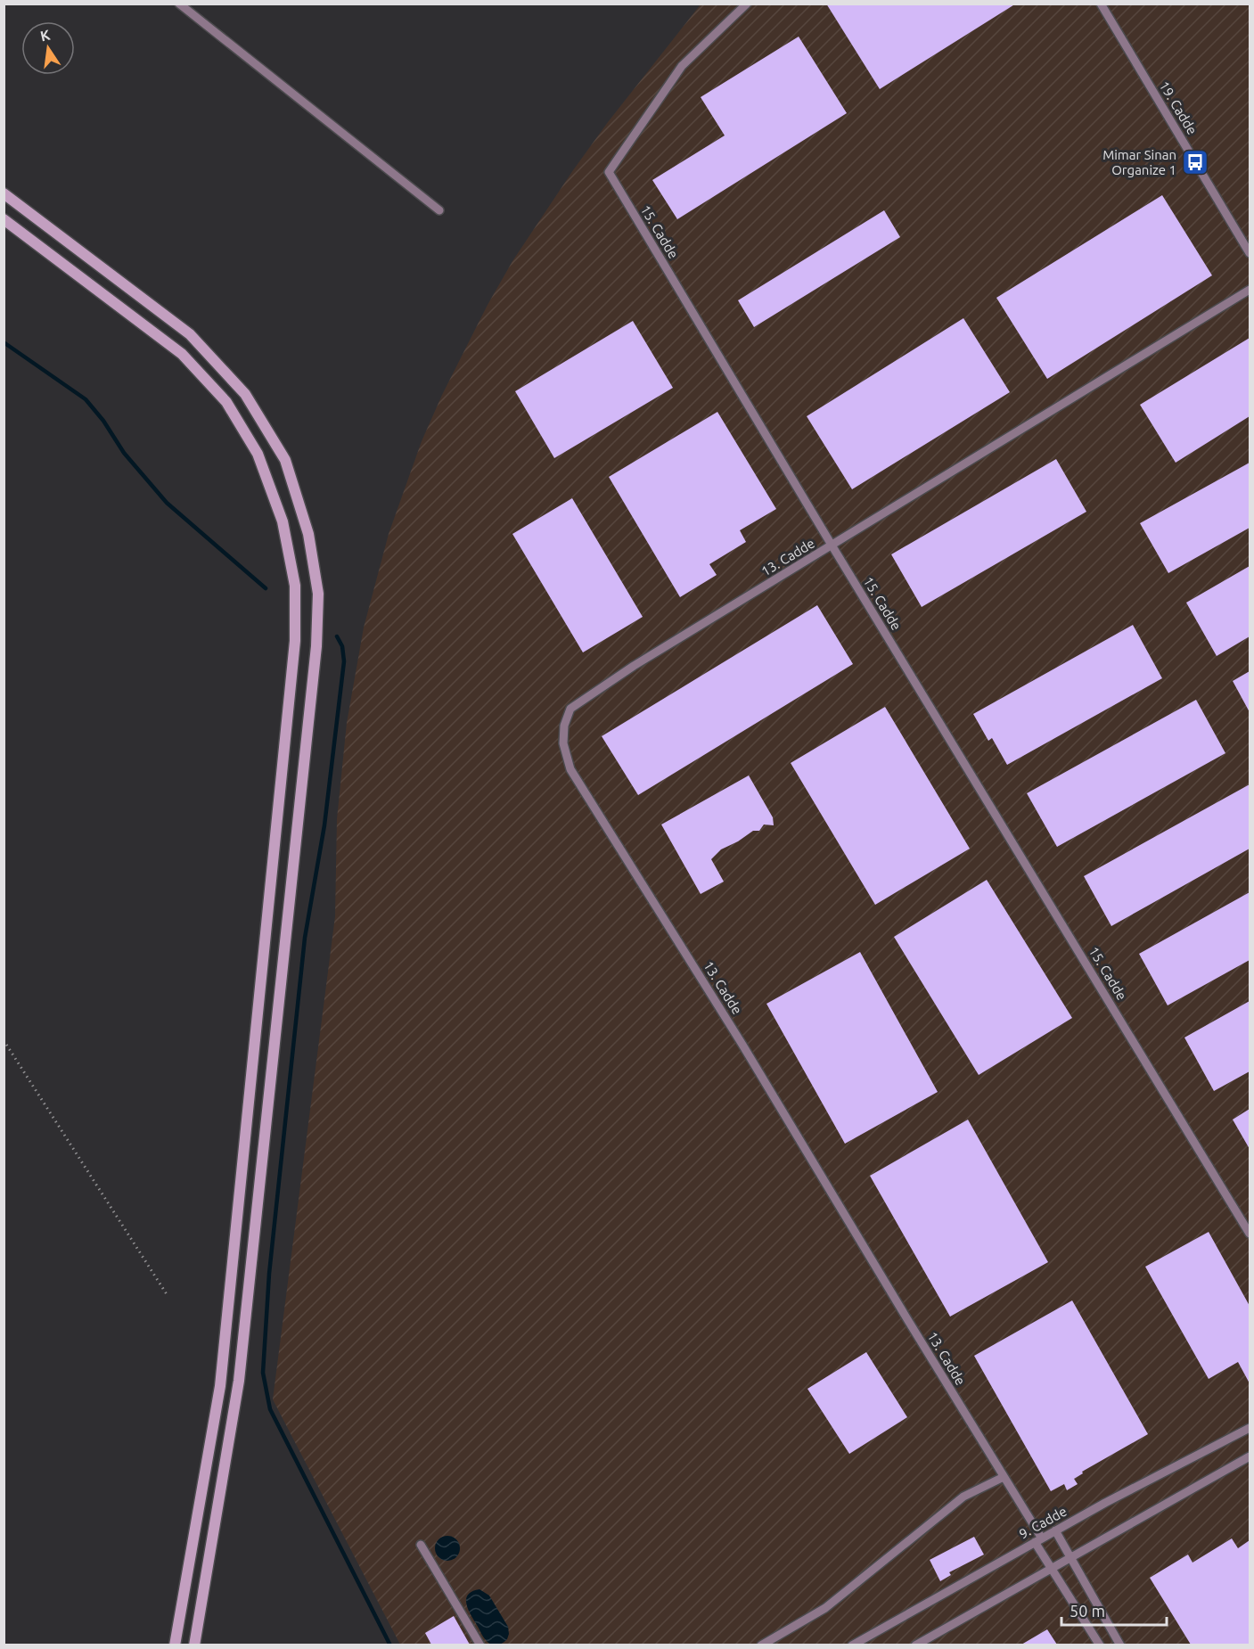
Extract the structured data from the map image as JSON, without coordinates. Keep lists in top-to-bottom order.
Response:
{
  "streets": {
    "lane": [
      "19. Cadde",
      "15. Cadde",
      "13. Cadde",
      "9. Cadde"
    ]
  },
  "crossings": [
    ["15. Cadde", "13. Cadde"],
    ["13. Cadde", "9. Cadde"]
  ],
  "places": {
    "bus stop": ["Mimar Sinan Organize 1"]
  },
  "scale_bar": "50 m",
  "north": "top"
}
